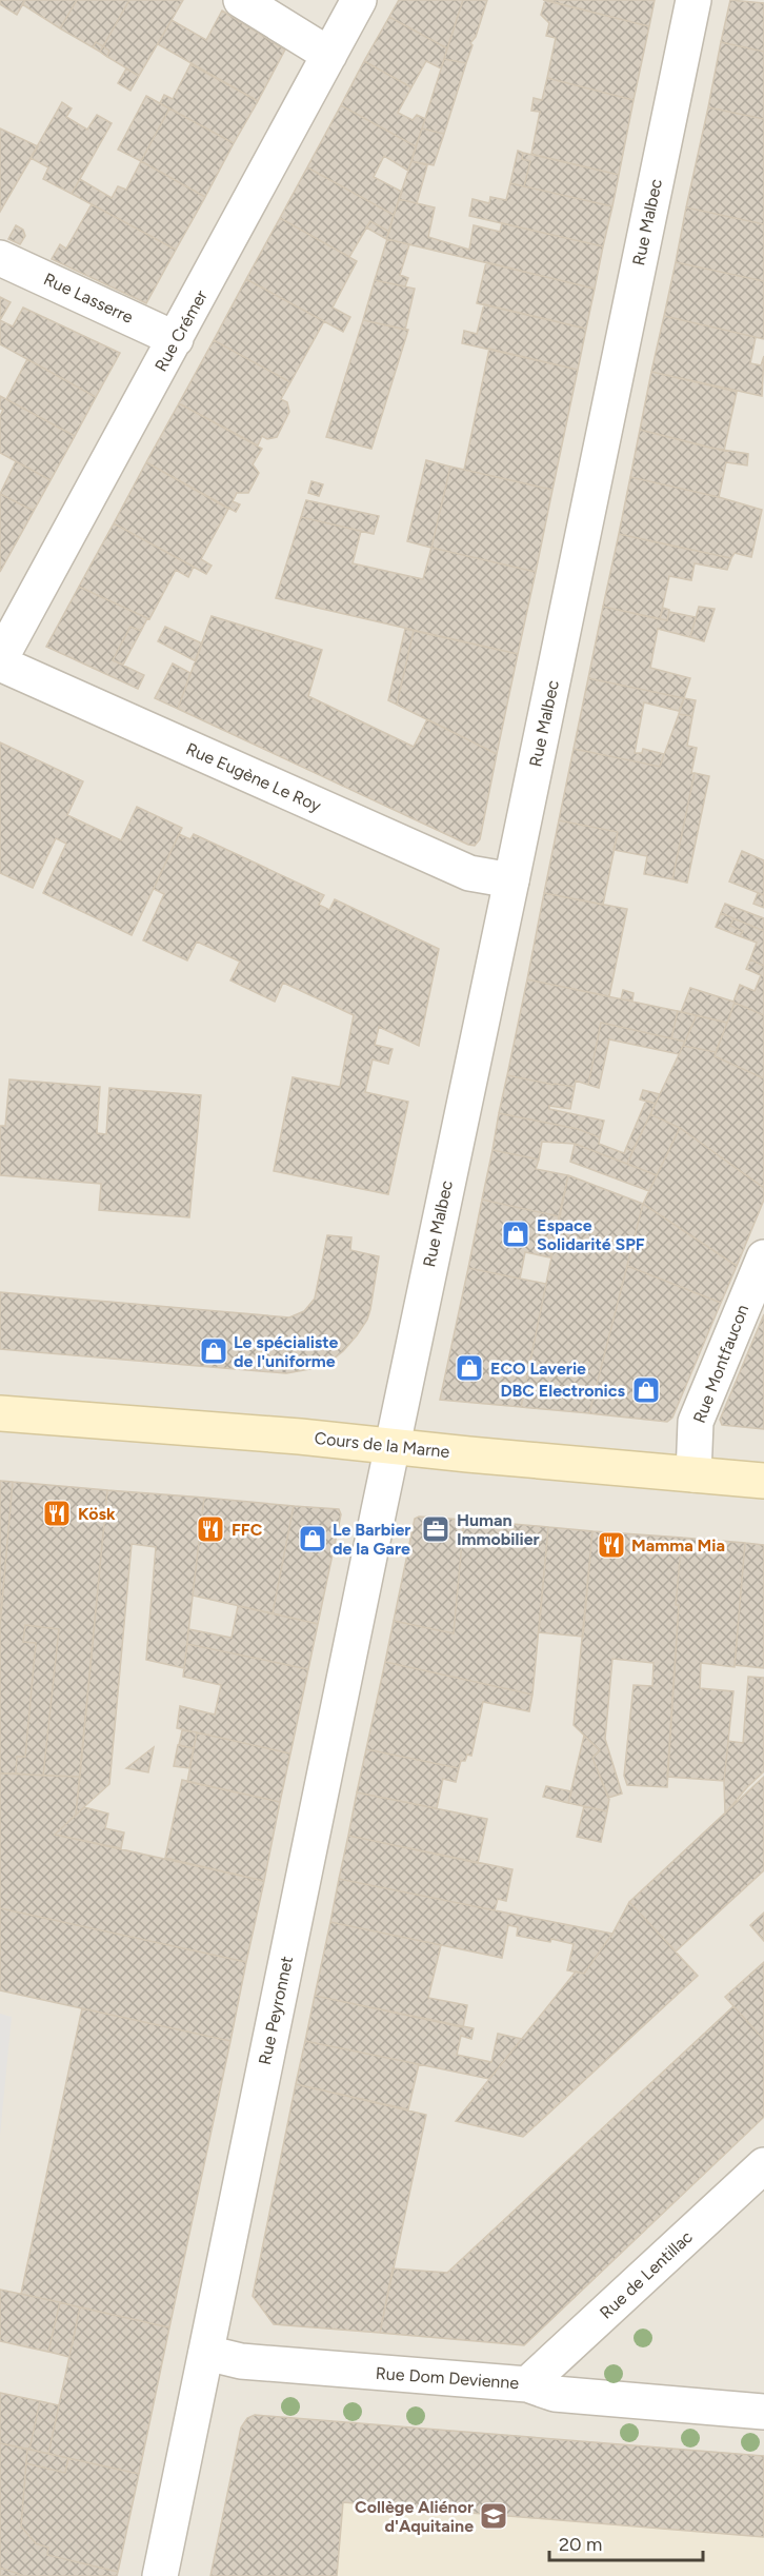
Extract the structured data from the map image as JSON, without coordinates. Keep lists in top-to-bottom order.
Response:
{
  "streets": {
    "main road": ["Cours de la Marne"],
    "street": [
      "Rue Malbec",
      "Rue Lasserre",
      "Rue Crémer",
      "Rue Eugène Le Roy",
      "Rue Montfaucon",
      "Rue Peyronnet",
      "Rue de Lentillac",
      "Rue Dom Devienne"
    ]
  },
  "crossings": [
    ["Rue Malbec", "Rue Eugène Le Roy"],
    ["Rue Malbec", "Cours de la Marne"],
    ["Rue Malbec", "Rue Peyronnet"],
    ["Rue Lasserre", "Rue Crémer"],
    ["Rue Crémer", "Rue Eugène Le Roy"],
    ["Rue Montfaucon", "Cours de la Marne"],
    ["Cours de la Marne", "Rue Peyronnet"],
    ["Rue Peyronnet", "Rue Dom Devienne"],
    ["Rue de Lentillac", "Rue Dom Devienne"]
  ],
  "places": {
    "shop": [
      "Espace Solidarité SPF",
      "Le spécialiste de l'uniforme",
      "ECO Laverie",
      "DBC Electronics",
      "Le Barbier de la Gare"
    ],
    "restaurant": ["Kösk", "FFC", "Mamma Mia"],
    "office": ["Human Immobilier"],
    "school or university": ["Collège Aliénor d'Aquitaine"]
  },
  "scale_bar": "20 m"
}
